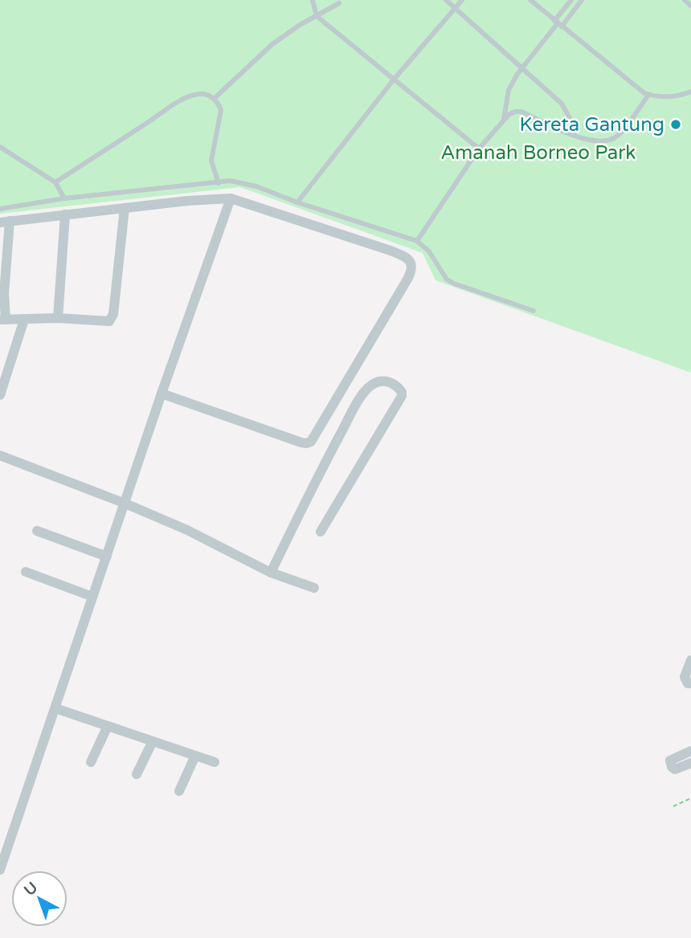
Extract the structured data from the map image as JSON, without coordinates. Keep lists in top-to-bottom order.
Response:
{
  "parks": ["Amanah Borneo Park"],
  "places": ["Kereta Gantung"],
  "north": "top left"
}
